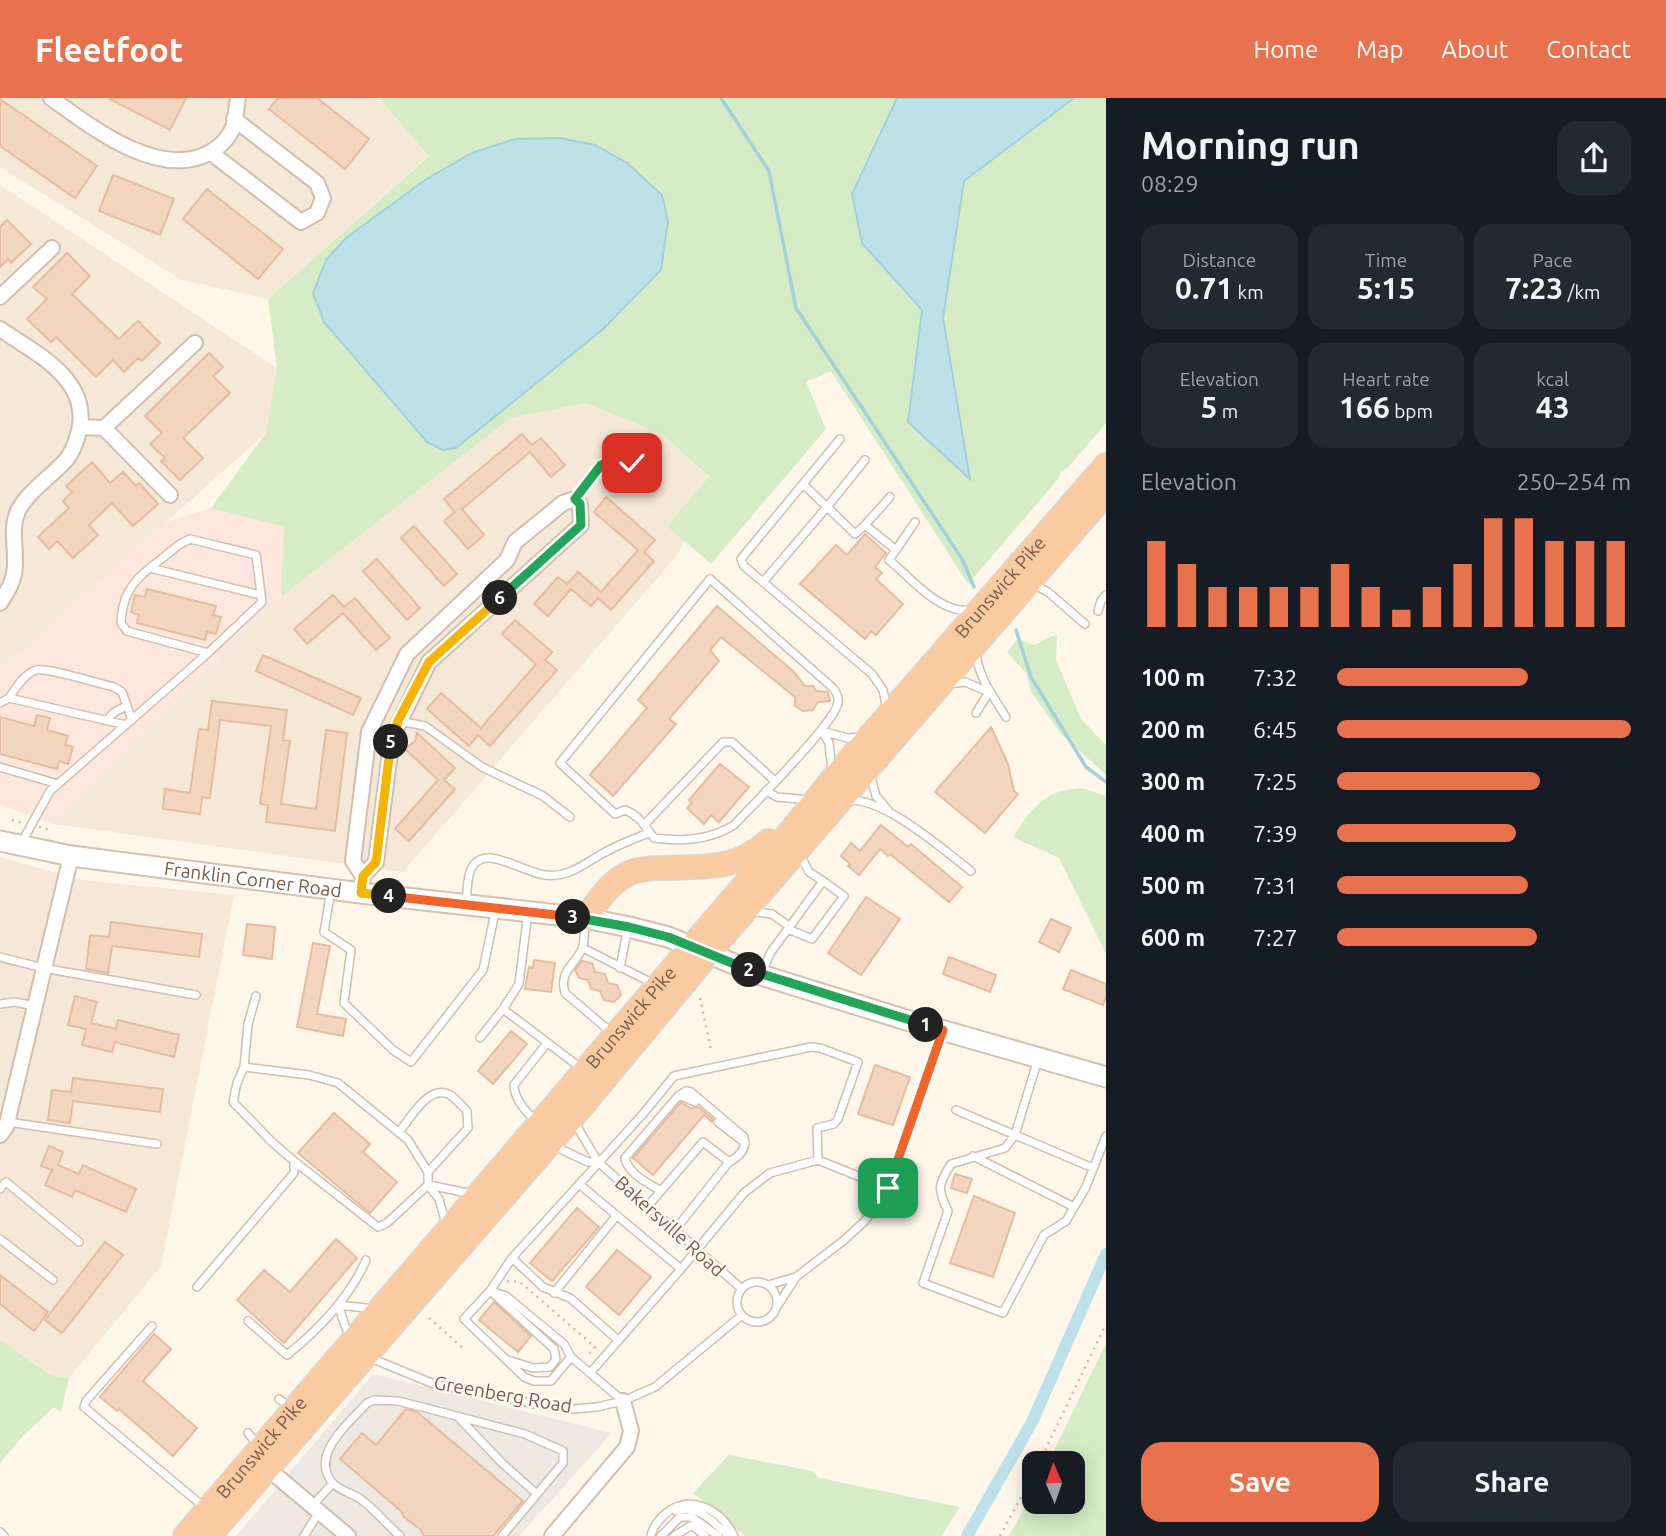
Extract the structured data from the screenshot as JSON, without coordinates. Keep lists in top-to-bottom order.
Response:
{
  "streets": {
    "highway": ["Brunswick Pike"],
    "main road": ["Franklin Corner Road"],
    "lane": ["Bakersville Road", "Greenberg Road"]
  },
  "crossings": [
    ["Brunswick Pike", "Franklin Corner Road"],
    ["Brunswick Pike", "Greenberg Road"],
    ["Bakersville Road", "Greenberg Road"]
  ],
  "north": "top",
  "page": {
    "header": "Fleetfoot",
    "nav": [
      "Home",
      "Map",
      "About",
      "Contact"
    ],
    "heading": ["Morning run", "08:29"],
    "stats": [
      ["Distance", "0.71 km"],
      ["Time", "5:15"],
      ["Pace", "7:23 /km"],
      ["Elevation", "5 m"],
      ["Heart rate", "166 bpm"],
      ["kcal", "43"]
    ],
    "chart": ["Elevation", "250–254 m"],
    "pins": [
      "6",
      "5",
      "4",
      "3",
      "2",
      "1"
    ],
    "list": [
      {
        "name": "100 m",
        "note": "7:32"
      },
      {
        "name": "200 m",
        "note": "6:45"
      },
      {
        "name": "300 m",
        "note": "7:25"
      },
      {
        "name": "400 m",
        "note": "7:39"
      },
      {
        "name": "500 m",
        "note": "7:31"
      },
      {
        "name": "600 m",
        "note": "7:27"
      }
    ],
    "buttons": ["Save", "Share"]
  }
}
